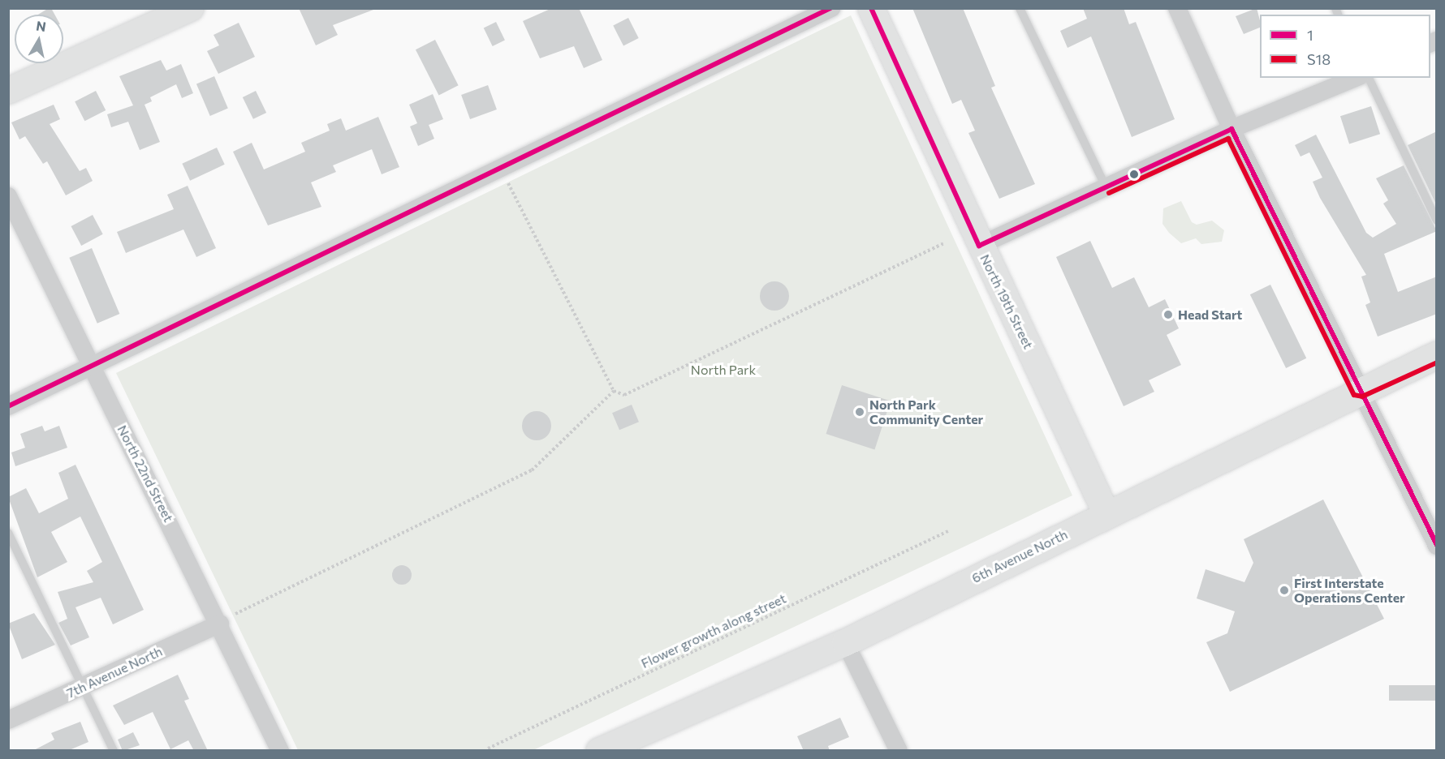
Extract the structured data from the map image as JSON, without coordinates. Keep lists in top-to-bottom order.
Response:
{
  "streets": {
    "main road": ["6th Avenue North"],
    "street": ["North 19th Street", "North 22nd Street", "7th Avenue North"],
    "path": ["Flower growth along street"]
  },
  "crossings": [
    ["North 19th Street", "6th Avenue North"],
    ["North 22nd Street", "7th Avenue North"]
  ],
  "parks": ["North Park"],
  "places": ["Head Start", "North Park Community Center", "First Interstate Operations Center"],
  "lines": ["transit line 1", "transit line S18"],
  "legend": ["1", "S18"],
  "north": "top"
}
